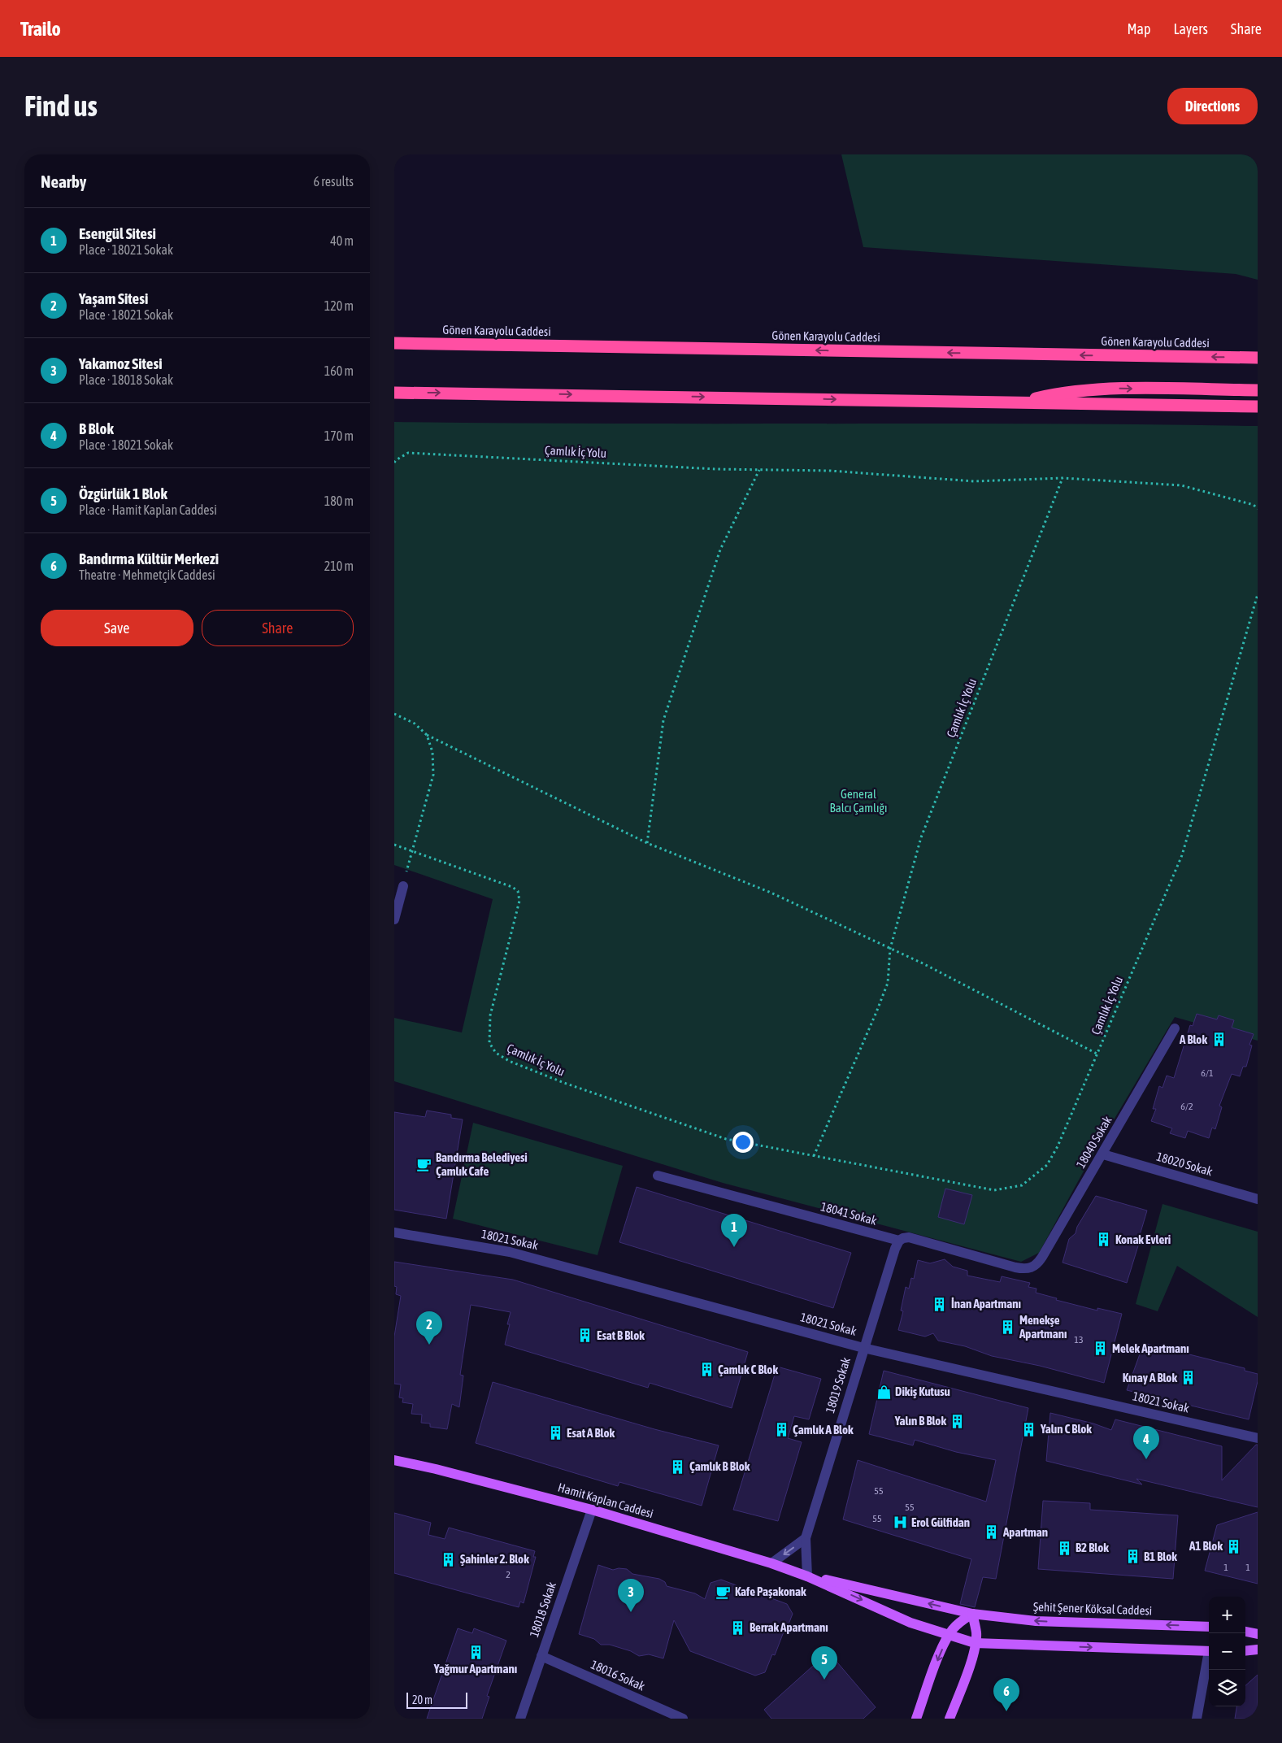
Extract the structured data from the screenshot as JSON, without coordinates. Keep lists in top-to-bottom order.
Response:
{
  "streets": {
    "highway": ["Gönen Karayolu Caddesi"],
    "main road": ["Hamit Kaplan Caddesi", "Şehit Şener Köksal Caddesi"],
    "street": [
      "18040 Sokak",
      "18020 Sokak",
      "18041 Sokak",
      "18021 Sokak",
      "18019 Sokak",
      "18018 Sokak",
      "18016 Sokak"
    ],
    "path": ["Çamlık İç Yolu"]
  },
  "crossings": [
    ["18040 Sokak", "18020 Sokak"],
    ["18040 Sokak", "18041 Sokak"],
    ["18041 Sokak", "18019 Sokak"],
    ["18021 Sokak", "18019 Sokak"],
    ["18019 Sokak", "Hamit Kaplan Caddesi"],
    ["Hamit Kaplan Caddesi", "Şehit Şener Köksal Caddesi"],
    ["Hamit Kaplan Caddesi", "18018 Sokak"],
    ["18018 Sokak", "18016 Sokak"]
  ],
  "parks": ["General Balcı Çamlığı"],
  "places": {
    "building": [
      "A Blok",
      "Konak Evleri",
      "İnan Apartmanı",
      "Menekşe Apartmanı",
      "Esat B Blok",
      "Melek Apartmanı",
      "Çamlık C Blok",
      "Kınay A Blok",
      "Yalın B Blok",
      "Yalın C Blok",
      "Çamlık A Blok",
      "Esat A Blok",
      "Çamlık B Blok",
      "Apartman",
      "A1 Blok",
      "B2 Blok",
      "B1 Blok",
      "Şahinler 2. Blok",
      "Berrak Apartmanı",
      "Yağmur Apartmanı"
    ],
    "cafe": ["Bandırma Belediyesi Çamlık Cafe", "Kafe Paşakonak"],
    "shop": ["Dikiş Kutusu"],
    "hospital": ["Erol Gülfidan"]
  },
  "house_numbers": [
    "6/1",
    "6/2",
    "13",
    "55",
    "55",
    "55",
    "1",
    "1",
    "2"
  ],
  "scale_bar": "20 m",
  "page": {
    "header": "Trailo",
    "nav": ["Map", "Layers", "Share"],
    "buttons": [
      "Directions",
      ["Save", "Share"]
    ],
    "title": "Find us",
    "heading": ["Nearby", "6 results"],
    "list": [
      {
        "mark": "1",
        "name": "Esengül Sitesi",
        "note": "Place · 18021 Sokak",
        "value": "40 m"
      },
      {
        "mark": "2",
        "name": "Yaşam Sitesi",
        "note": "Place · 18021 Sokak",
        "value": "120 m"
      },
      {
        "mark": "3",
        "name": "Yakamoz Sitesi",
        "note": "Place · 18018 Sokak",
        "value": "160 m"
      },
      {
        "mark": "4",
        "name": "B Blok",
        "note": "Place · 18021 Sokak",
        "value": "170 m"
      },
      {
        "mark": "5",
        "name": "Özgürlük 1 Blok",
        "note": "Place · Hamit Kaplan Caddesi",
        "value": "180 m"
      },
      {
        "mark": "6",
        "name": "Bandırma Kültür Merkezi",
        "note": "Theatre · Mehmetçik Caddesi",
        "value": "210 m"
      }
    ],
    "pins": [
      "1",
      "2",
      "4",
      "3",
      "5",
      "6"
    ],
    "map_buttons": ["+", "−"],
    "scale": "20 m"
  }
}
